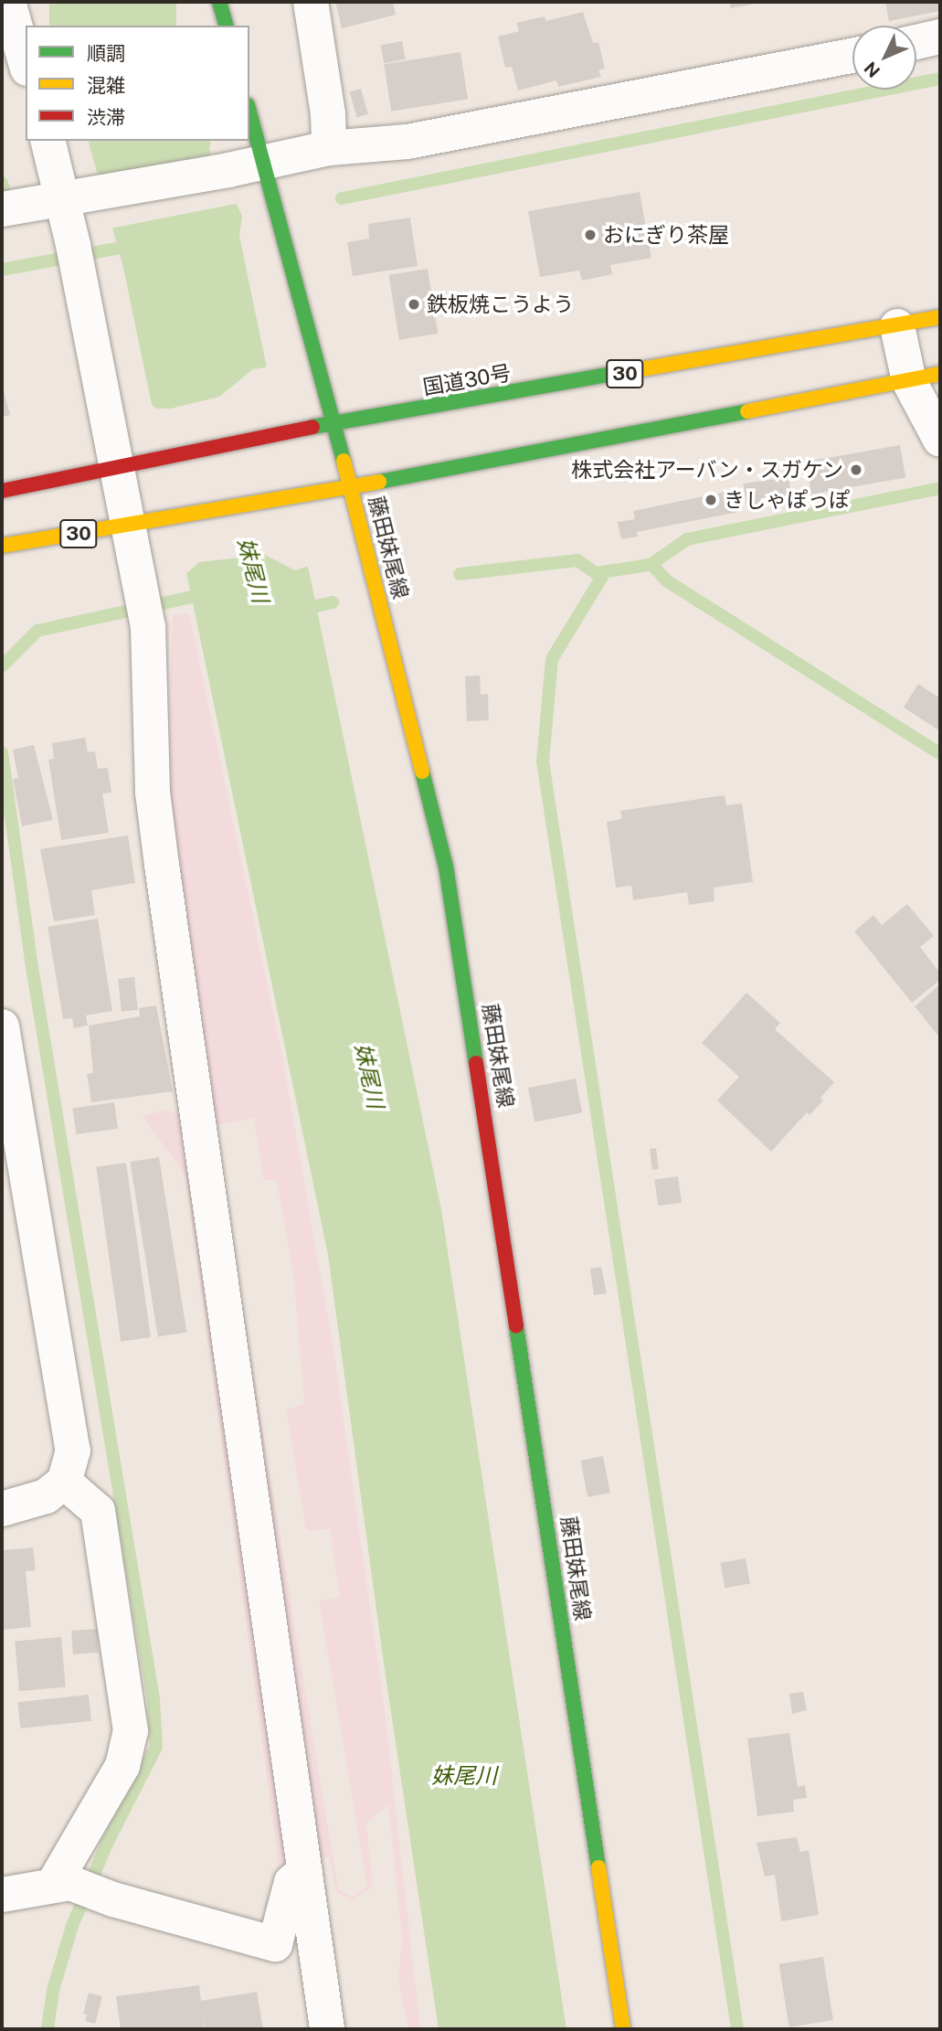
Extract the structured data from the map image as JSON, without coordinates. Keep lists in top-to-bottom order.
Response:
{
  "streets": {
    "main road": ["30", "国道30号", "藤田妹尾線"]
  },
  "crossings": [
    ["30", "藤田妹尾線"],
    ["国道30号", "藤田妹尾線"]
  ],
  "water": ["妹尾川"],
  "places": [
    "おにぎり茶屋",
    "鉄板焼こうよう",
    "株式会社アーバン・スガケン",
    "きしゃぽっぽ"
  ],
  "legend": ["順調", "混雑", "渋滞"],
  "north": "bottom left"
}
